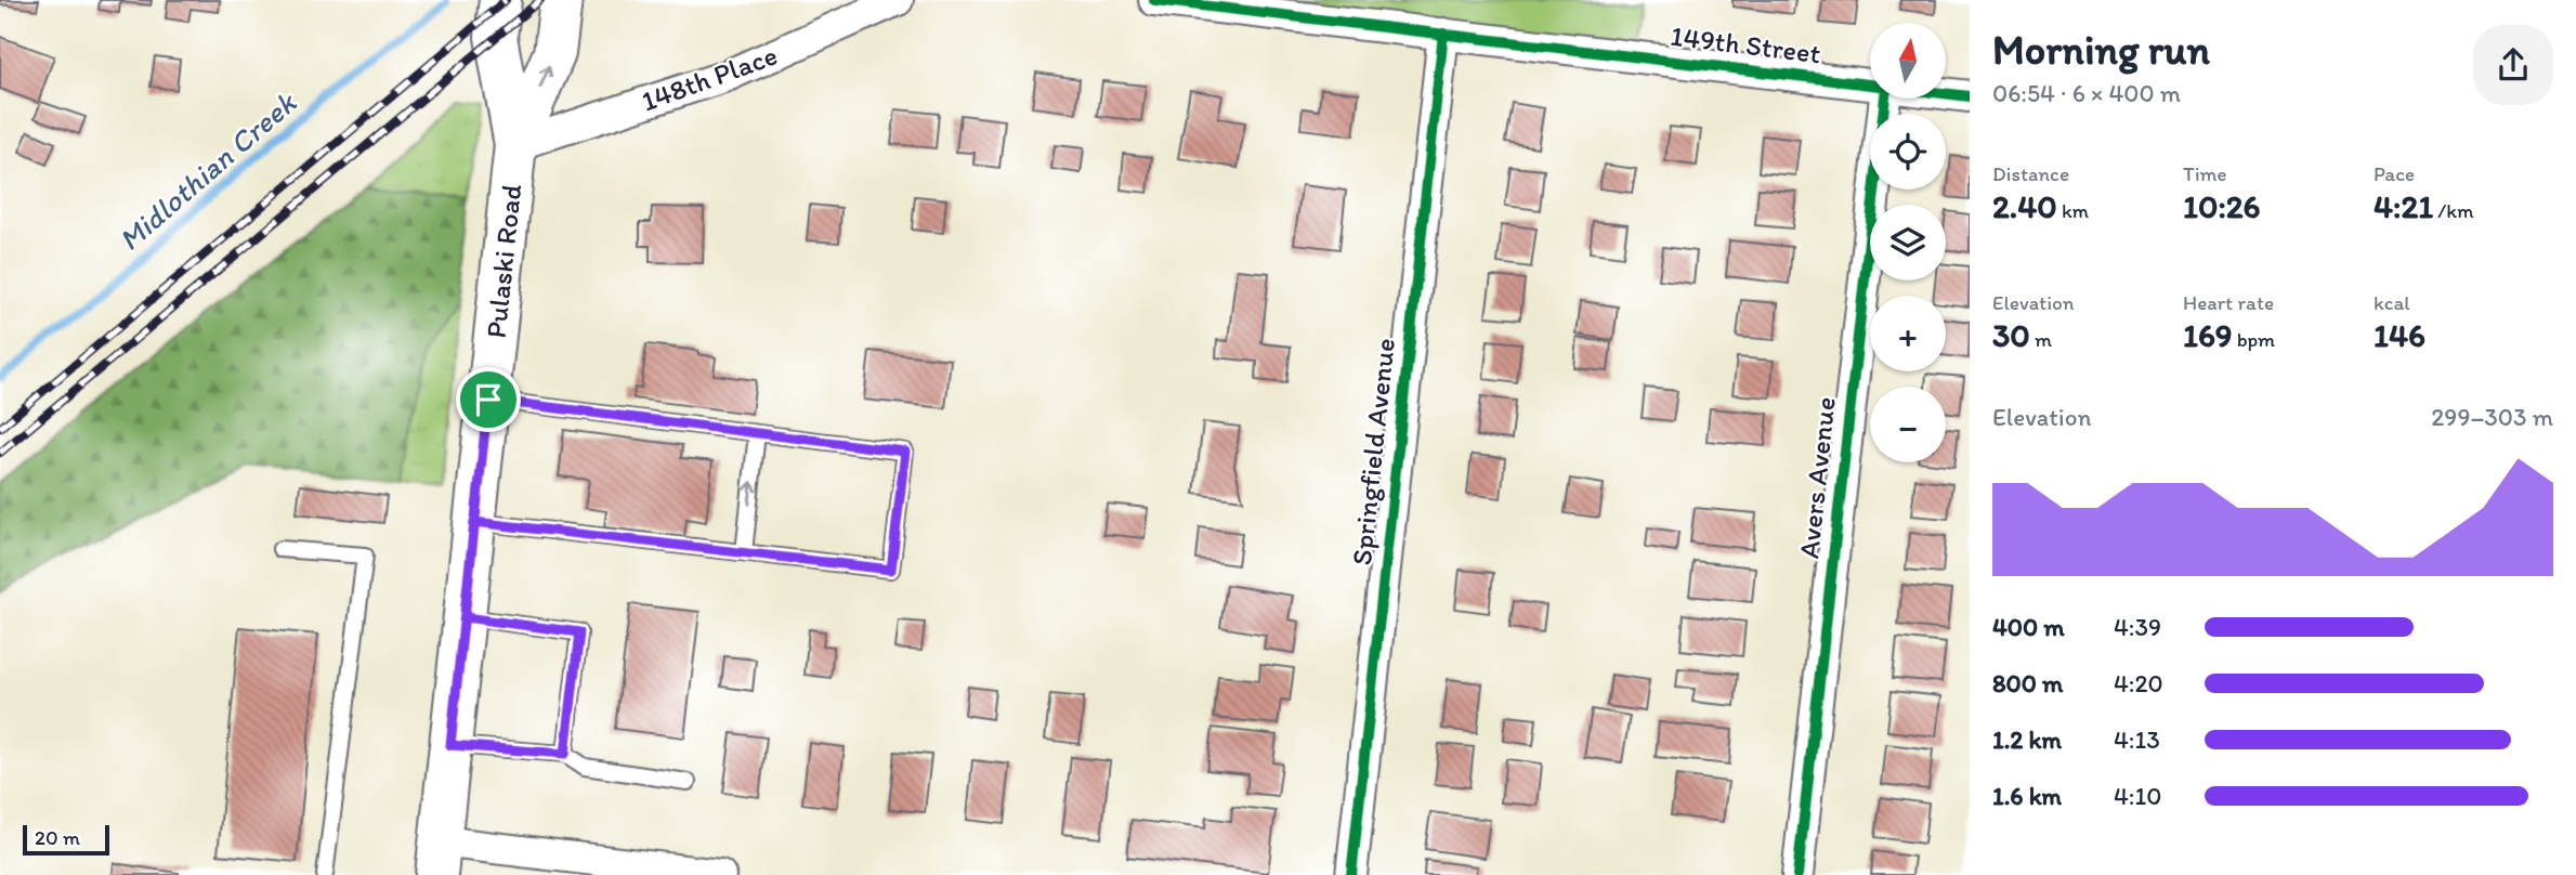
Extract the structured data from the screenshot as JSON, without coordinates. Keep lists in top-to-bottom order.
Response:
{
  "streets": {
    "main road": ["Pulaski Road"],
    "street": [
      "149th Street",
      "148th Place",
      "Springfield Avenue",
      "Avers Avenue"
    ]
  },
  "crossings": [
    ["149th Street", "Springfield Avenue"],
    ["148th Place", "Pulaski Road"]
  ],
  "water": ["Midlothian Creek"],
  "scale_bar": "20 m",
  "north": "top",
  "page": {
    "heading": ["Morning run", "06:54 · 6 × 400 m"],
    "map_buttons": ["+", "−"],
    "stats": [
      ["Distance", "2.40 km"],
      ["Time", "10:26"],
      ["Pace", "4:21 /km"],
      ["Elevation", "30 m"],
      ["Heart rate", "169 bpm"],
      ["kcal", "146"]
    ],
    "chart": ["Elevation", "299–303 m"],
    "list": [
      {
        "name": "400 m",
        "note": "4:39"
      },
      {
        "name": "800 m",
        "note": "4:20"
      },
      {
        "name": "1.2 km",
        "note": "4:13"
      },
      {
        "name": "1.6 km",
        "note": "4:10"
      }
    ],
    "scale": "20 m"
  }
}
